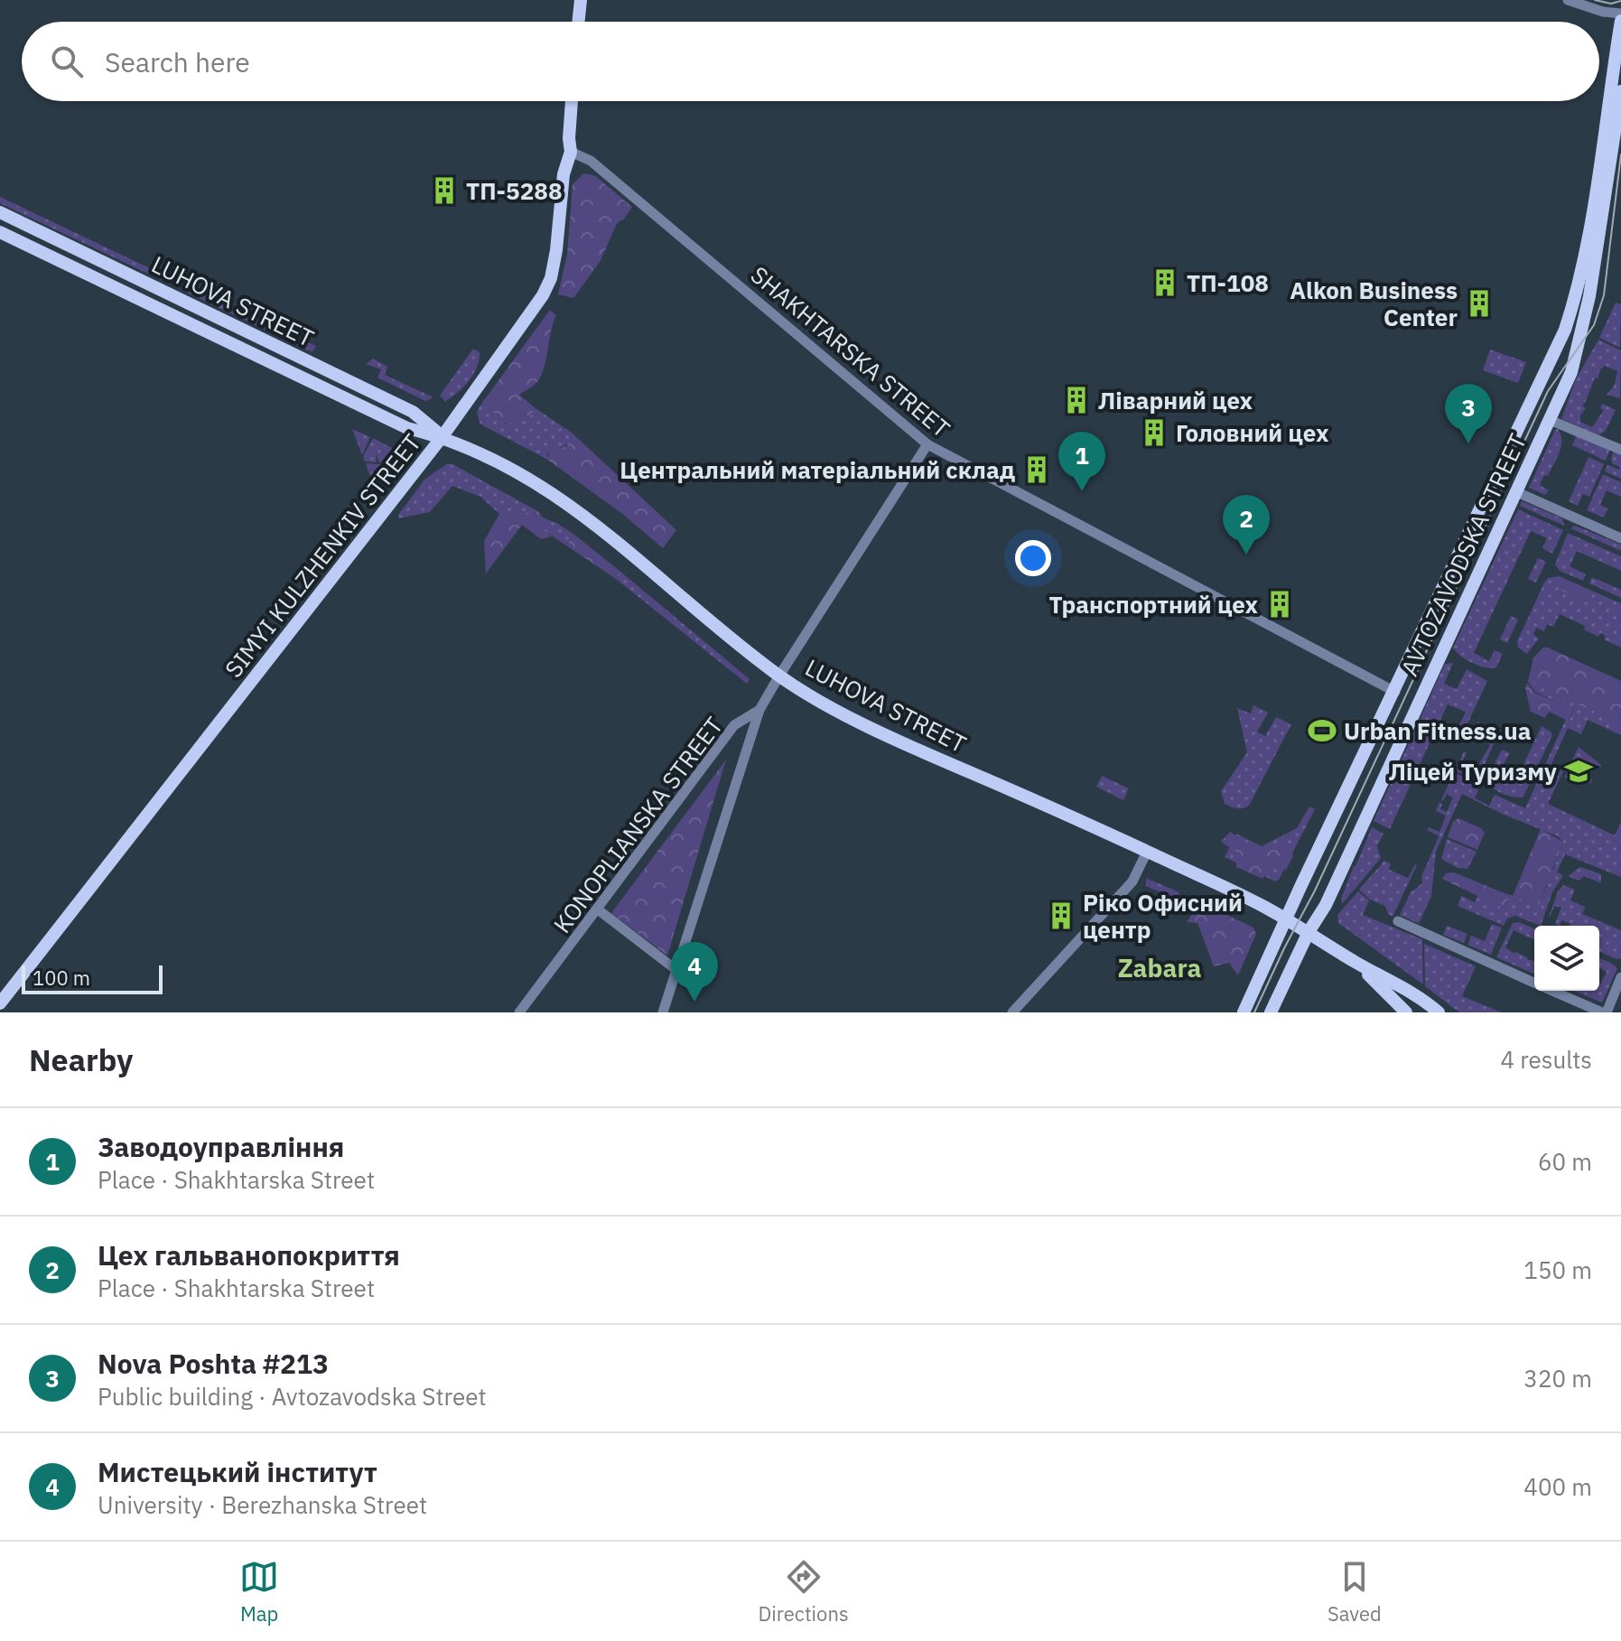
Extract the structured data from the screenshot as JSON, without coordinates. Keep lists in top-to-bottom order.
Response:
{
  "streets": {
    "main road": ["LUHOVA STREET", "AVTOZAVODSKA STREET", "SIMYI KULZHENKIV STREET"],
    "street": ["SHAKHTARSKA STREET", "KONOPLIANSKA STREET"]
  },
  "crossings": [
    ["LUHOVA STREET", "AVTOZAVODSKA STREET"],
    ["LUHOVA STREET", "SIMYI KULZHENKIV STREET"],
    ["LUHOVA STREET", "KONOPLIANSKA STREET"],
    ["SHAKHTARSKA STREET", "AVTOZAVODSKA STREET"],
    ["SHAKHTARSKA STREET", "SIMYI KULZHENKIV STREET"],
    ["SHAKHTARSKA STREET", "KONOPLIANSKA STREET"]
  ],
  "districts": ["Zabara"],
  "places": {
    "building": [
      "ТП-5288",
      "ТП-108",
      "Alkon Business Center",
      "Ліварний цех",
      "Головний цех",
      "Центральний матеріальний склад",
      "Транспортний цех",
      "Ріко Офисний центр"
    ],
    "sports": ["Urban Fitness.ua"],
    "school or university": ["Ліцей Туризму"]
  },
  "scale_bar": "100 m",
  "page": {
    "search": "Search here",
    "pins": [
      "3",
      "1",
      "2",
      "4"
    ],
    "scale": "100 m",
    "heading": ["Nearby", "4 results"],
    "list": [
      {
        "mark": "1",
        "name": "Заводоуправління",
        "note": "Place · Shakhtarska Street",
        "value": "60 m"
      },
      {
        "mark": "2",
        "name": "Цех гальванопокриття",
        "note": "Place · Shakhtarska Street",
        "value": "150 m"
      },
      {
        "mark": "3",
        "name": "Nova Poshta #213",
        "note": "Public building · Avtozavodska Street",
        "value": "320 m"
      },
      {
        "mark": "4",
        "name": "Мистецький інститут",
        "note": "University · Berezhanska Street",
        "value": "400 m"
      }
    ],
    "nav": ["Map", "Directions", "Saved"]
  }
}
